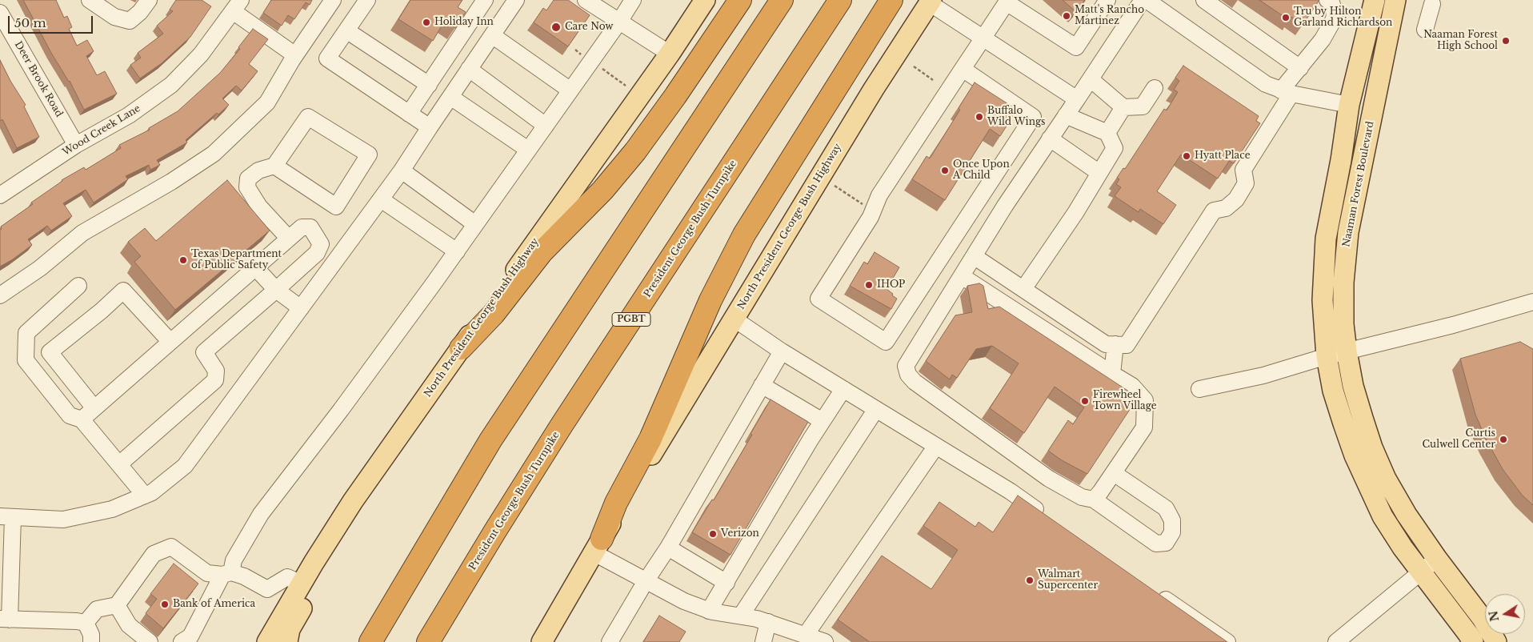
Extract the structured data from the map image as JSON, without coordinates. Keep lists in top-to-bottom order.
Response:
{
  "streets": {
    "highway": ["President George Bush Turnpike", "PGBT"],
    "main road": ["Naaman Forest Boulevard", "North President George Bush Highway"],
    "street": ["Deer Brook Road", "Wood Creek Lane"]
  },
  "crossings": [
    ["Deer Brook Road", "Wood Creek Lane"]
  ],
  "places": [
    "Matt's Rancho Martinez",
    "Tru by Hilton Garland Richardson",
    "Holiday Inn",
    "Care Now",
    "Naaman Forest High School",
    "Buffalo Wild Wings",
    "Hyatt Place",
    "Once Upon A Child",
    "Texas Department of Public Safety",
    "IHOP",
    "Firewheel Town Village",
    "Curtis Culwell Center",
    "Verizon",
    "Walmart Supercenter",
    "Bank of America"
  ],
  "scale_bar": "50 m",
  "north": "left"
}
